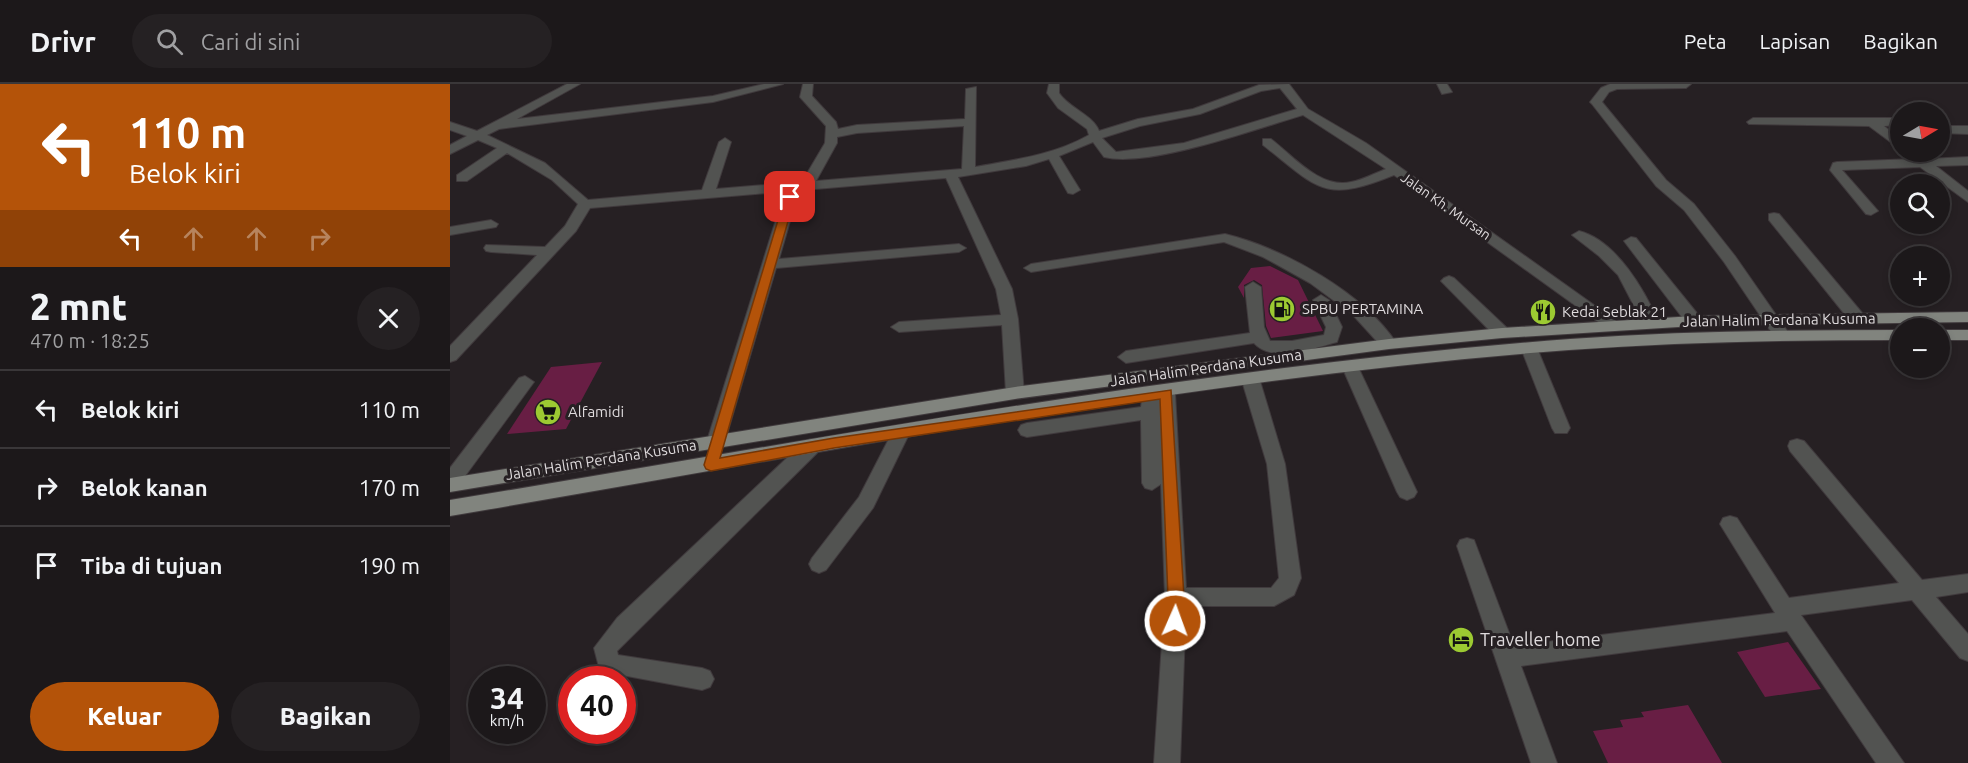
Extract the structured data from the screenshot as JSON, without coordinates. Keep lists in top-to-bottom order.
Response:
{
  "streets": {
    "main road": ["Jalan Halim Perdana Kusuma"],
    "street": ["Jalan Kh. Mursan"]
  },
  "crossings": [
    ["Jalan Kh. Mursan", "Jalan Halim Perdana Kusuma"]
  ],
  "places": {
    "fuel station": ["SPBU PERTAMINA"],
    "restaurant": ["Kedai Seblak 21"],
    "supermarket": ["Alfamidi"],
    "hotel": ["Traveller home"]
  },
  "north": "right",
  "page": {
    "header": "Drivr",
    "search": "Cari di sini",
    "nav": ["Peta", "Lapisan", "Bagikan"],
    "turn": ["110 m", "Belok kiri"],
    "map_buttons": ["+", "−"],
    "heading": ["2 mnt", "470 m · 18:25"],
    "list": [
      {
        "name": "Belok kiri",
        "value": "110 m"
      },
      {
        "name": "Belok kanan",
        "value": "170 m"
      },
      {
        "name": "Tiba di tujuan",
        "value": "190 m"
      }
    ],
    "speed": "34 km/h",
    "limit": "40",
    "buttons": ["Keluar", "Bagikan"]
  }
}
